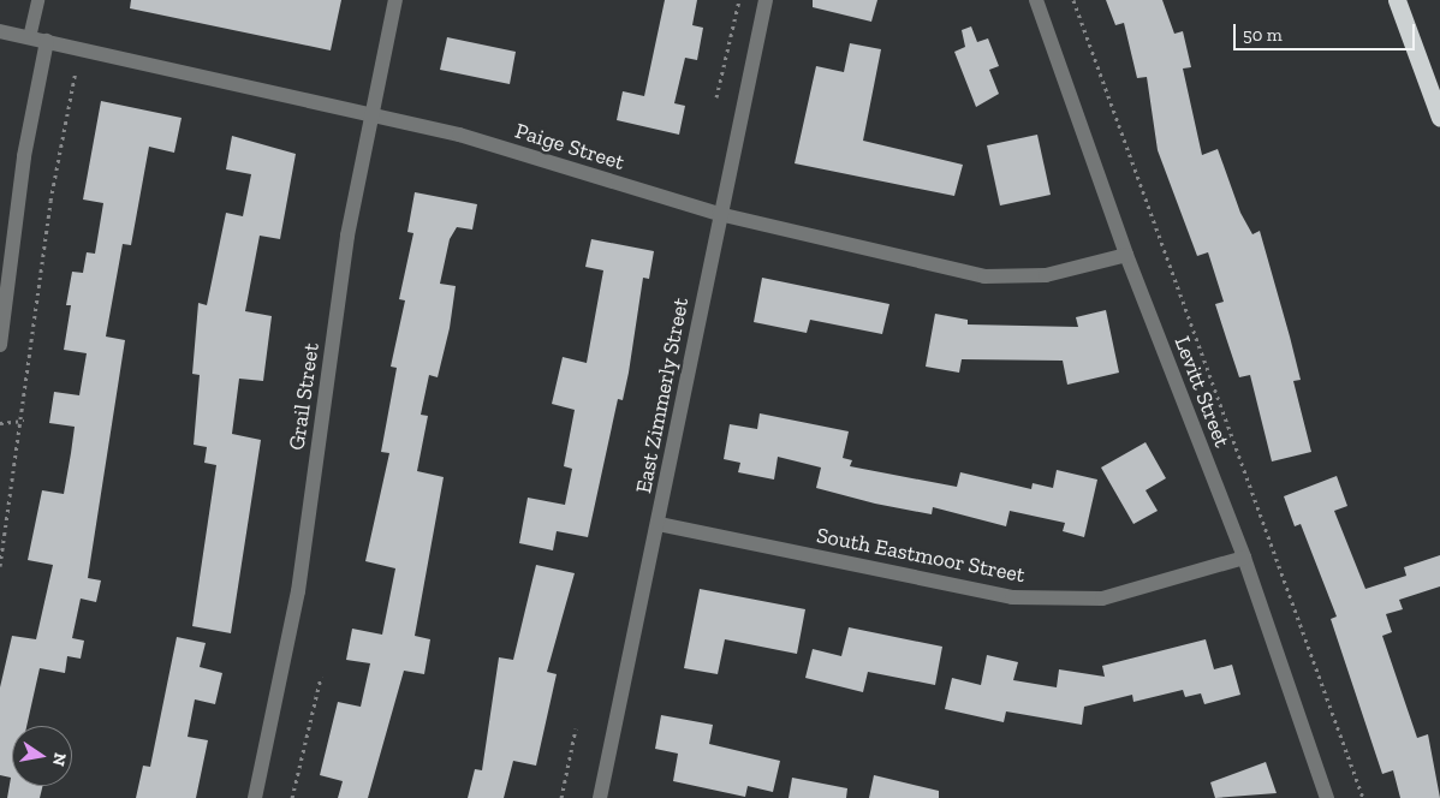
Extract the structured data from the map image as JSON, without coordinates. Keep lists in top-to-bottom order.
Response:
{
  "streets": {
    "street": [
      "Paige Street",
      "Levitt Street",
      "East Zimmerly Street",
      "Grail Street",
      "South Eastmoor Street"
    ]
  },
  "crossings": [
    ["Paige Street", "Levitt Street"],
    ["Paige Street", "East Zimmerly Street"],
    ["Paige Street", "Grail Street"],
    ["Levitt Street", "South Eastmoor Street"],
    ["East Zimmerly Street", "South Eastmoor Street"]
  ],
  "scale_bar": "50 m",
  "north": "right"
}
